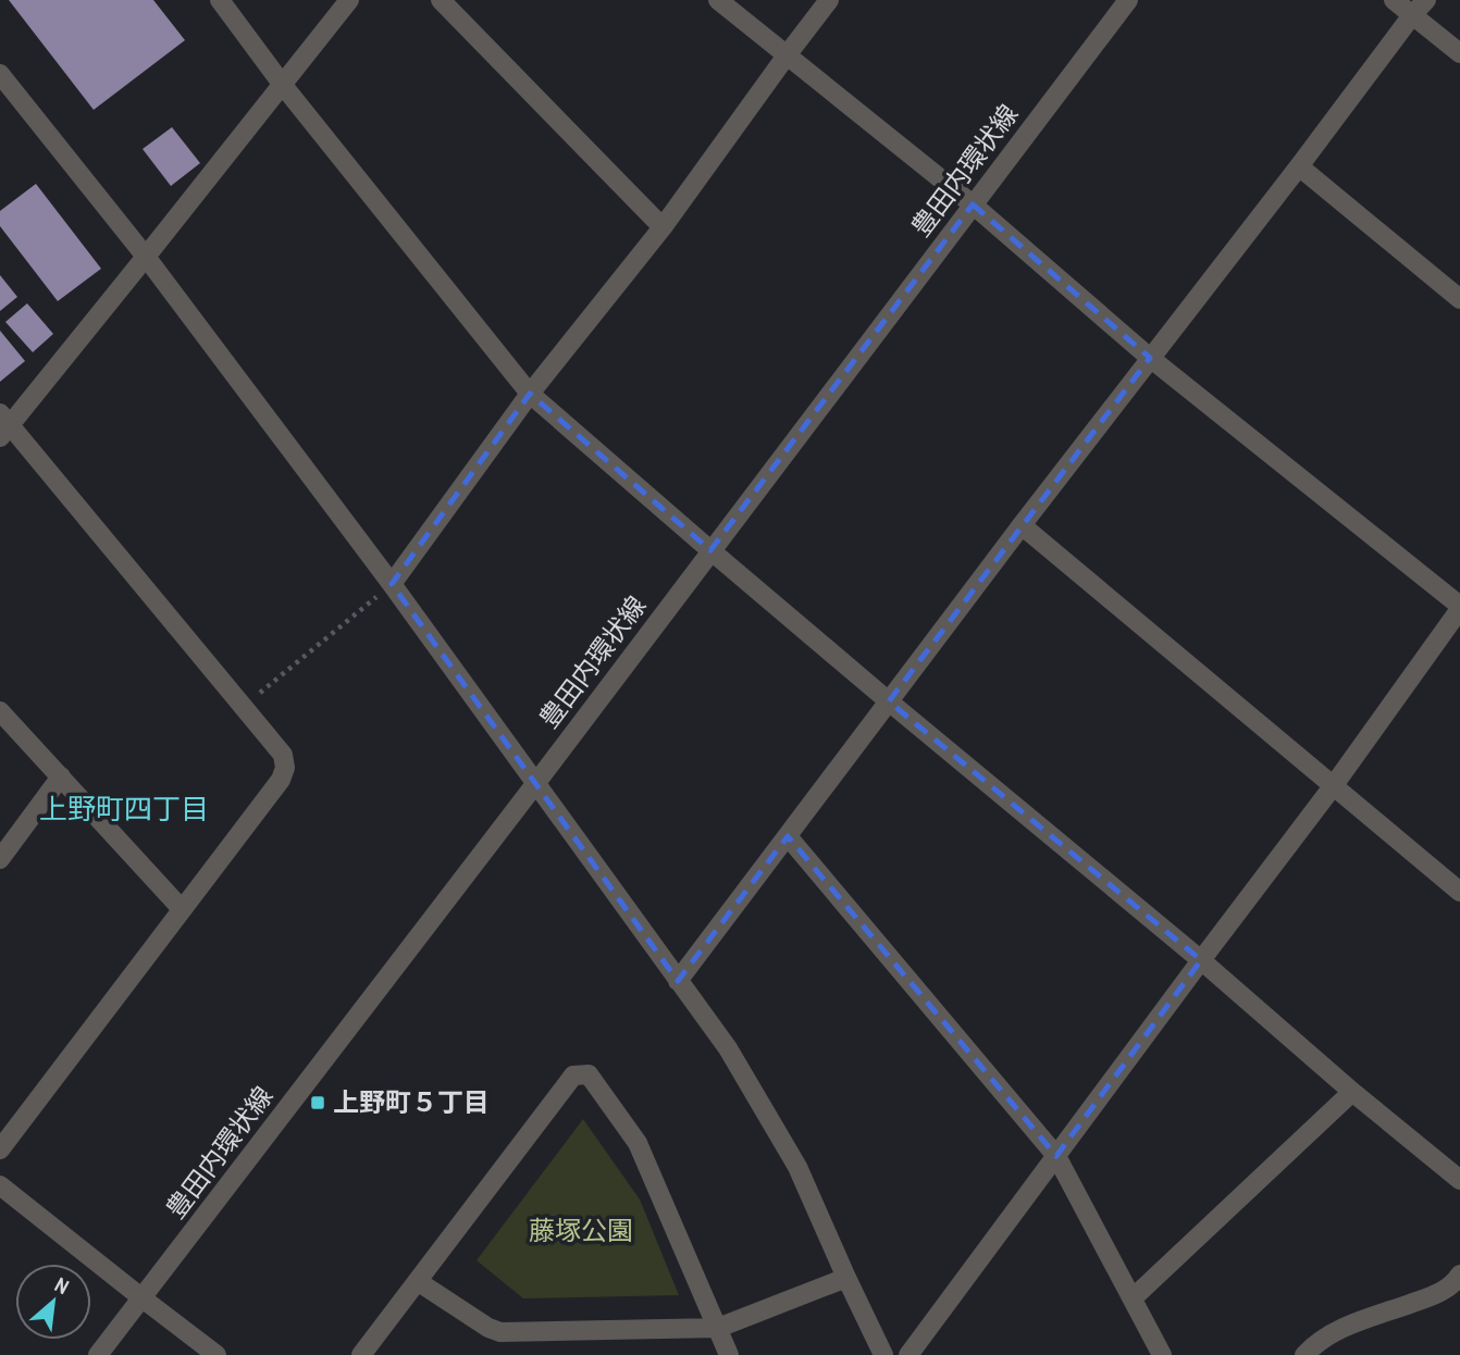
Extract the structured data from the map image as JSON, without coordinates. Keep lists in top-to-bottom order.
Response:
{
  "streets": {
    "street": ["豊田内環状線"]
  },
  "districts": ["上野町四丁目"],
  "parks": ["藤塚公園"],
  "places": {
    "transit": ["上野町５丁目"]
  },
  "north": "top right"
}
